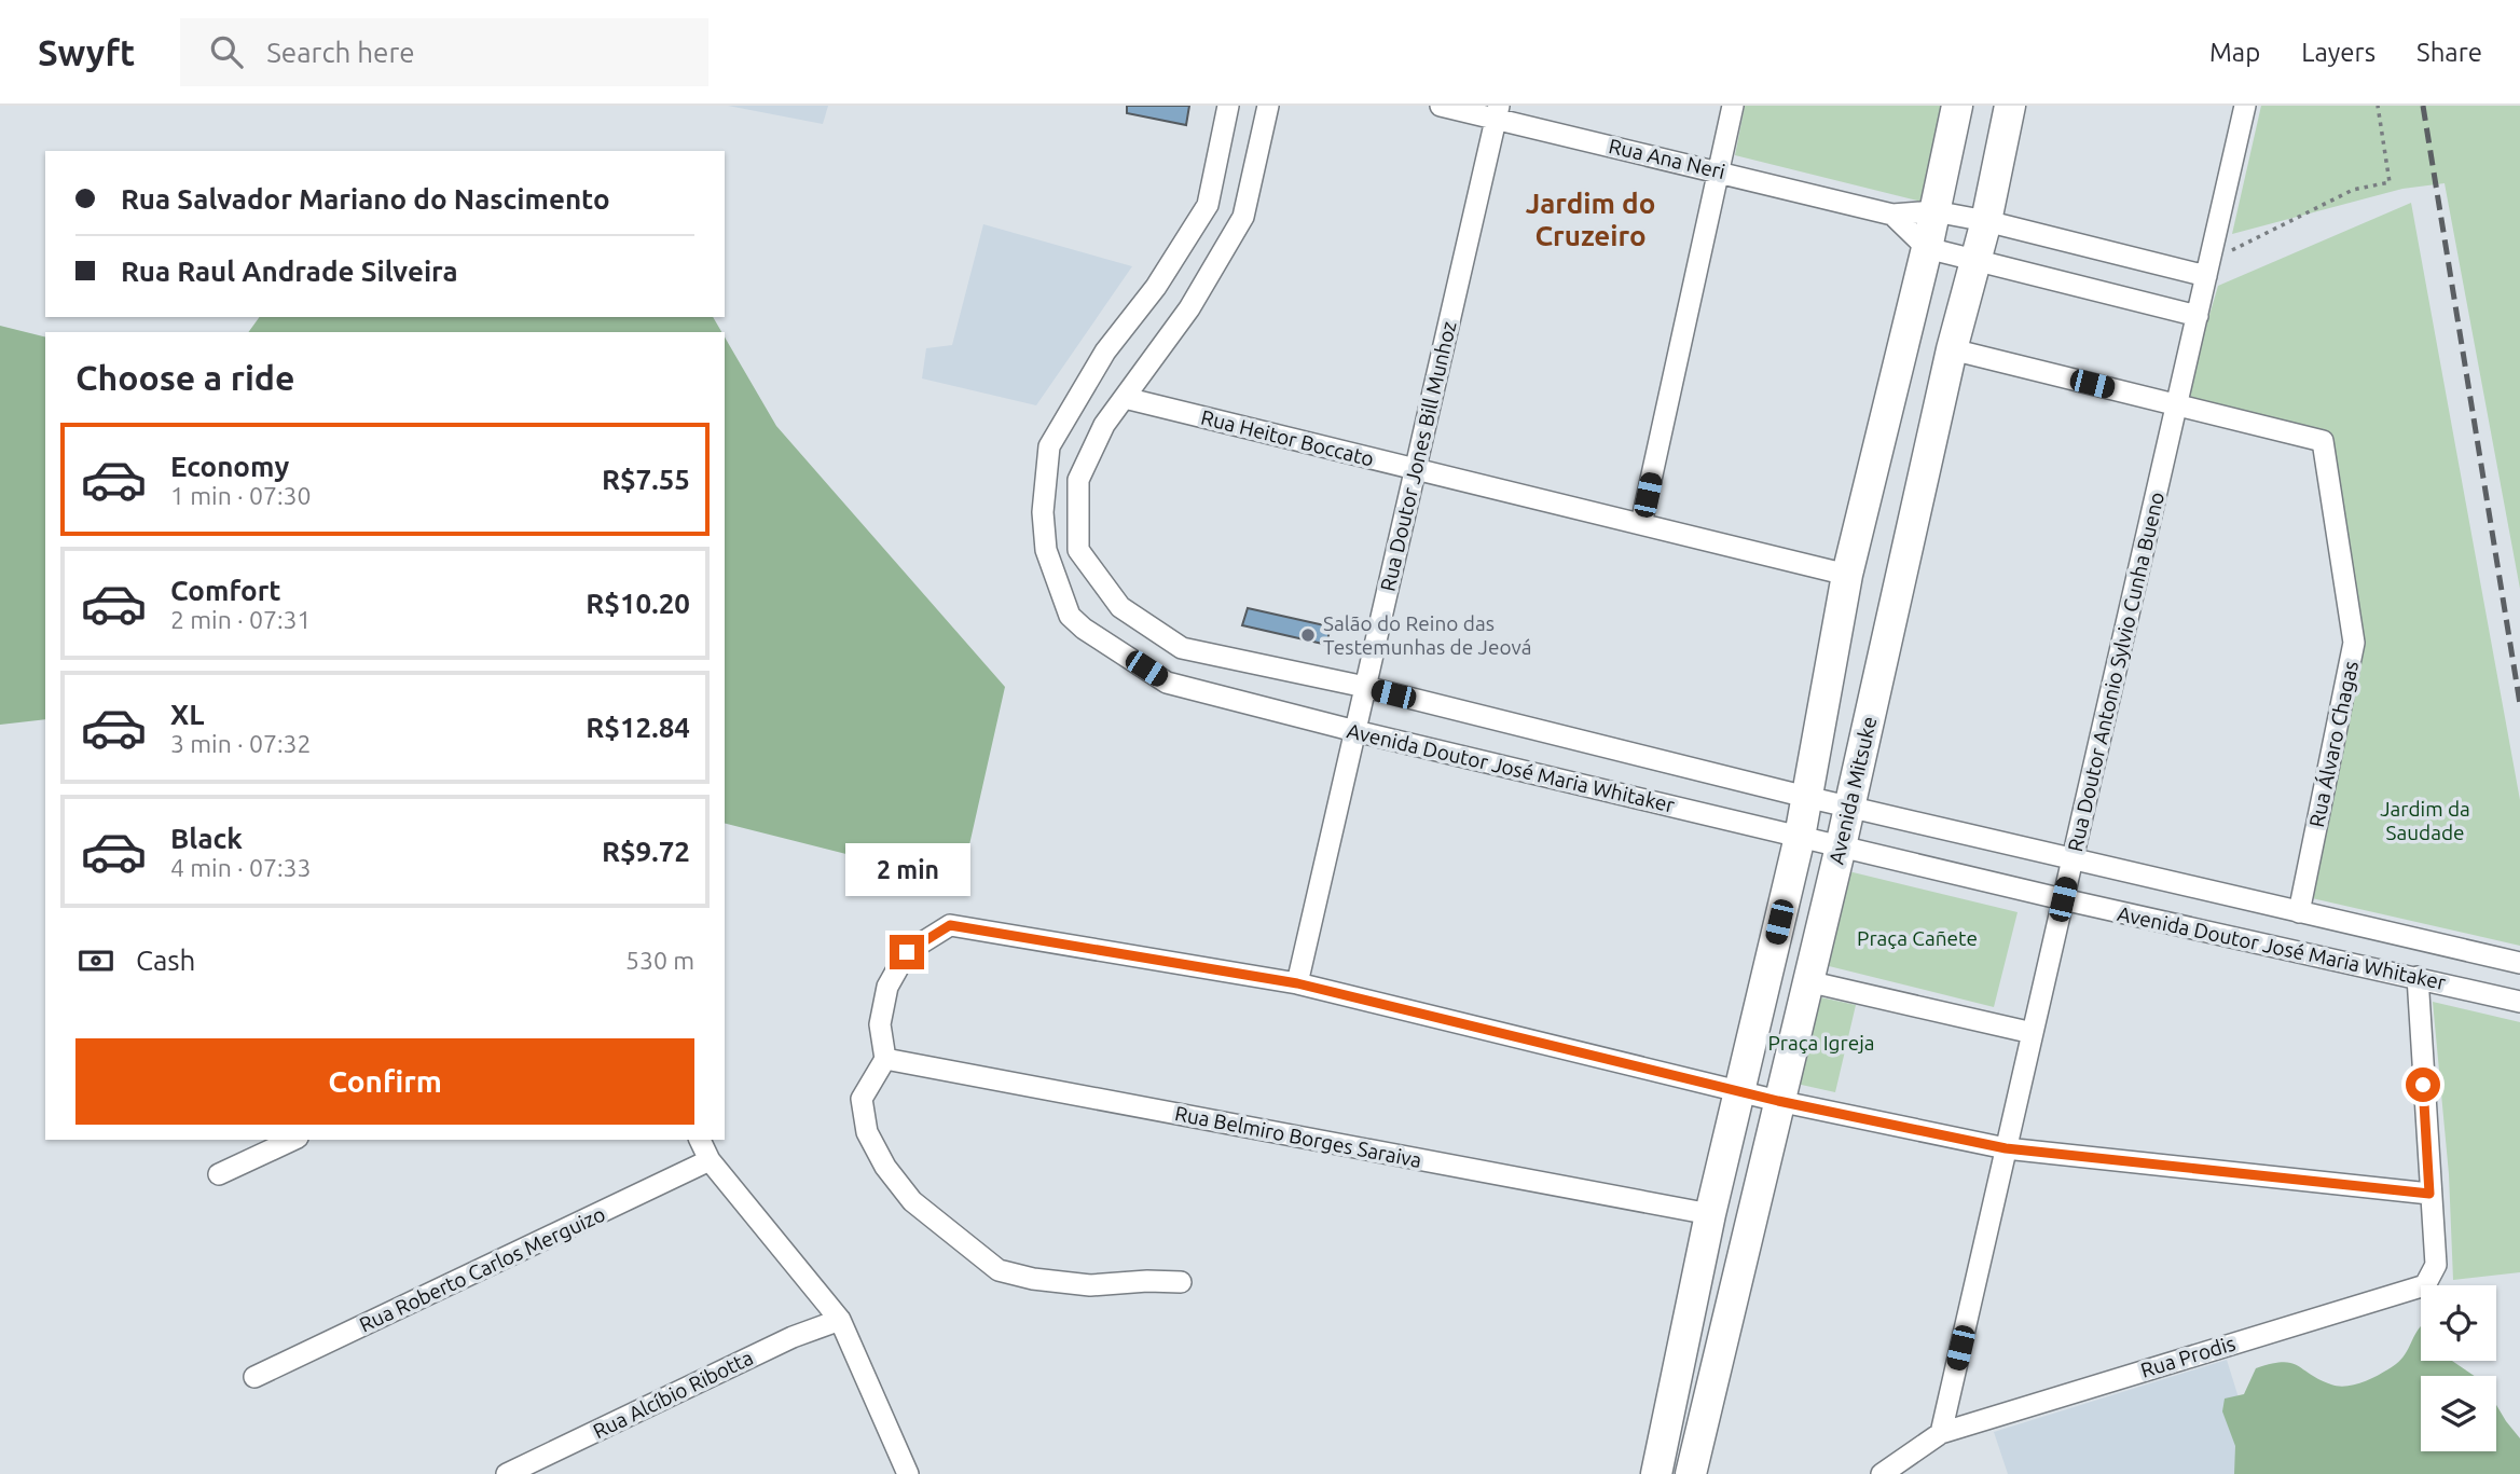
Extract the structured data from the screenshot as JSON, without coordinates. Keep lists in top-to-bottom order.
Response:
{
  "streets": {
    "main road": ["Avenida Mitsuke"],
    "street": [
      "Rua Ana Neri",
      "Rua Heitor Boccato",
      "Rua Doutor Jones Bill Munhoz",
      "Rua Doutor Antonio Sylvio Cunha Bueno",
      "Rua Álvaro Chagas",
      "Avenida Doutor José Maria Whitaker",
      "Rua Belmiro Borges Saraiva",
      "Rua Roberto Carlos Merguizo",
      "Rua Prodis",
      "Rua Alcíbio Ribotta"
    ]
  },
  "crossings": [
    ["Rua Ana Neri", "Rua Doutor Jones Bill Munhoz"],
    ["Rua Ana Neri", "Rua Doutor Antonio Sylvio Cunha Bueno"],
    ["Rua Ana Neri", "Avenida Mitsuke"],
    ["Rua Heitor Boccato", "Rua Doutor Jones Bill Munhoz"],
    ["Rua Heitor Boccato", "Avenida Doutor José Maria Whitaker"],
    ["Rua Heitor Boccato", "Avenida Mitsuke"],
    ["Rua Doutor Jones Bill Munhoz", "Avenida Doutor José Maria Whitaker"],
    ["Rua Doutor Antonio Sylvio Cunha Bueno", "Rua Álvaro Chagas"],
    ["Rua Doutor Antonio Sylvio Cunha Bueno", "Avenida Doutor José Maria Whitaker"],
    ["Rua Doutor Antonio Sylvio Cunha Bueno", "Rua Prodis"],
    ["Rua Álvaro Chagas", "Avenida Doutor José Maria Whitaker"],
    ["Avenida Doutor José Maria Whitaker", "Avenida Mitsuke"],
    ["Avenida Mitsuke", "Rua Belmiro Borges Saraiva"]
  ],
  "districts": ["Jardim do Cruzeiro"],
  "parks": ["Jardim da Saudade", "Praça Cañete", "Praça Igreja"],
  "places": ["Salão do Reino das Testemunhas de Jeová"],
  "page": {
    "header": "Swyft",
    "search": "Search here",
    "nav": ["Map", "Layers", "Share"],
    "banner": ["Rua Salvador Mariano do Nascimento", "Rua Raul Andrade Silveira"],
    "heading": "Choose a ride",
    "list": [
      {
        "name": "Economy",
        "note": "1 min · 07:30",
        "value": "R$7.55"
      },
      {
        "name": "Comfort",
        "note": "2 min · 07:31",
        "value": "R$10.20"
      },
      {
        "name": "XL",
        "note": "3 min · 07:32",
        "value": "R$12.84"
      },
      {
        "name": "Black",
        "note": "4 min · 07:33",
        "value": "R$9.72"
      }
    ],
    "bubble": "2 min",
    "pay": ["Cash", "530 m"],
    "buttons": "Confirm"
  }
}
